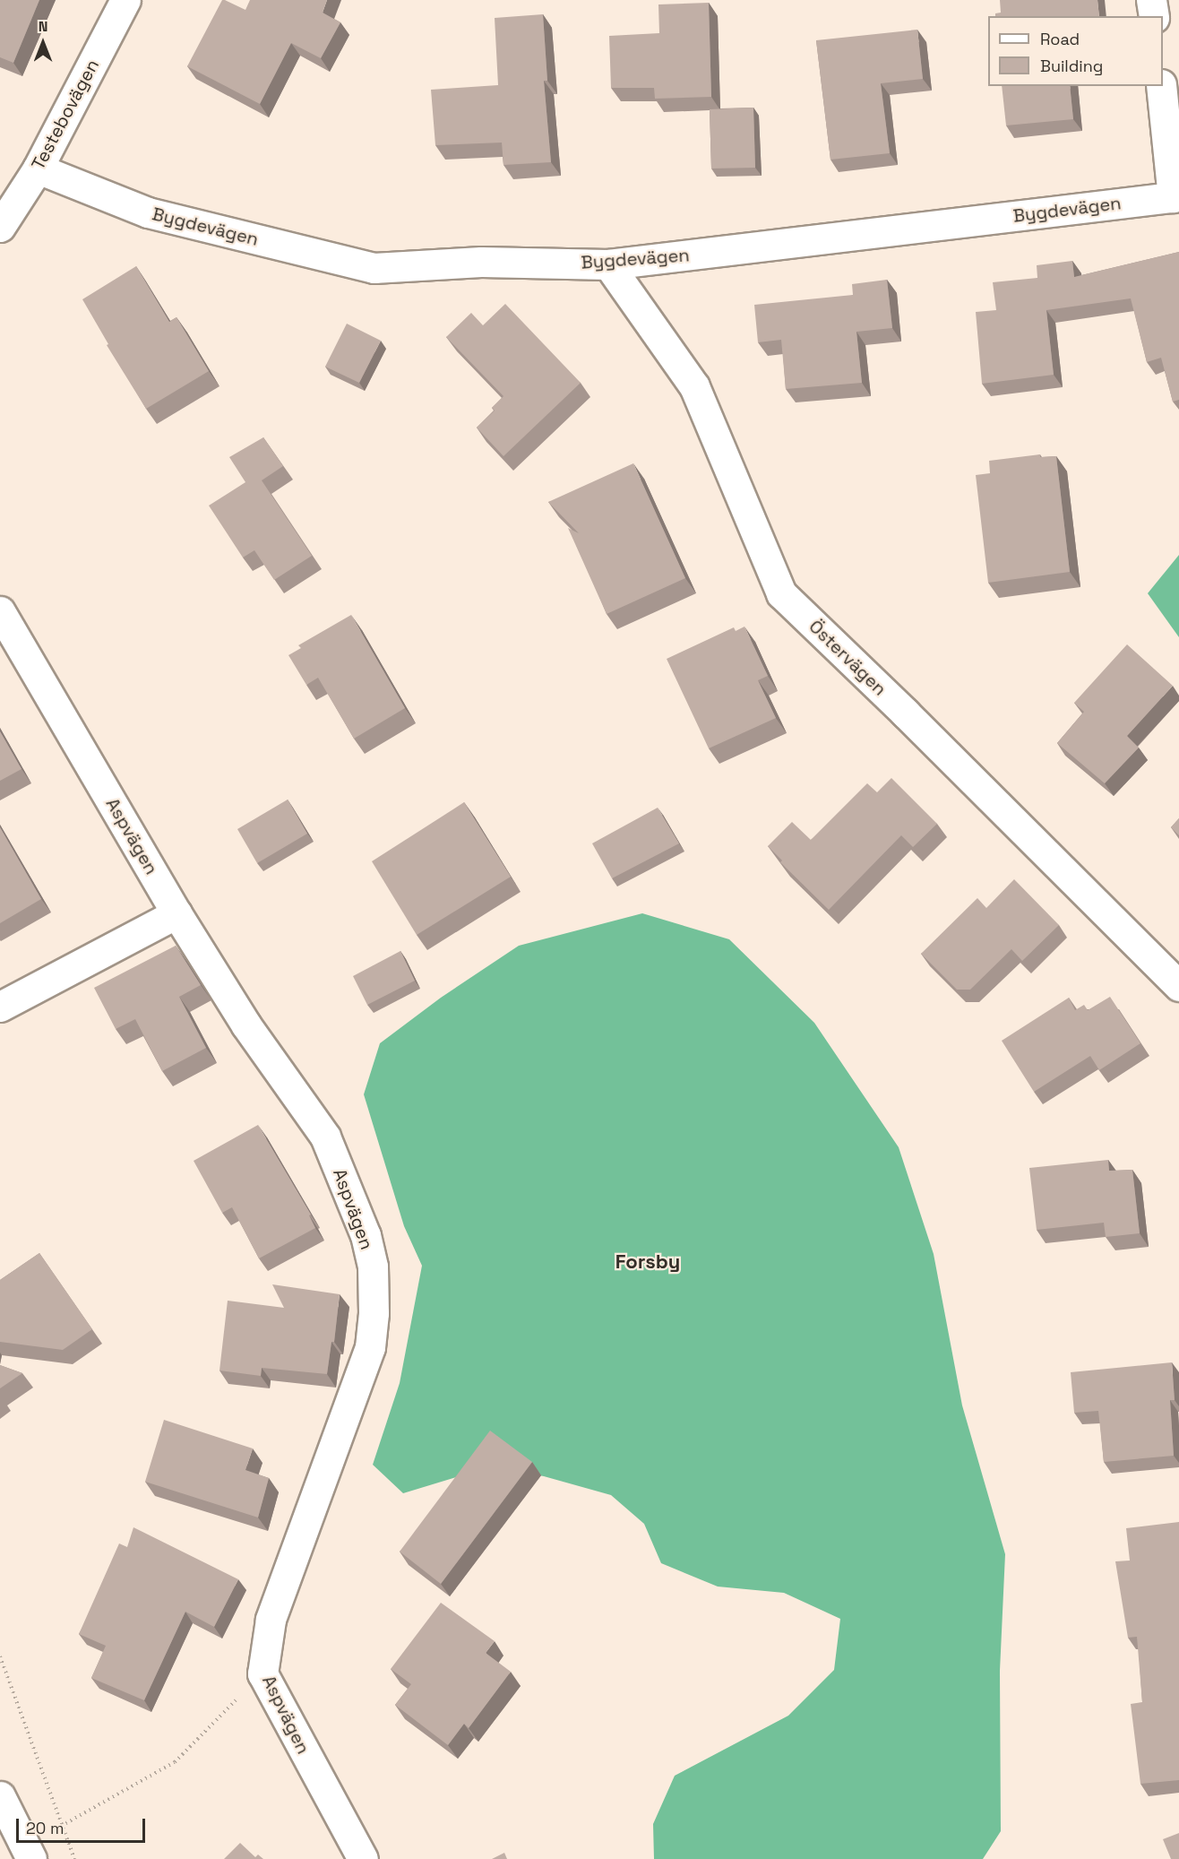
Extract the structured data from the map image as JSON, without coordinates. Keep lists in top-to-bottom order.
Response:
{
  "streets": {
    "street": [
      "Testebovägen",
      "Bygdevägen",
      "Östervägen",
      "Aspvägen"
    ]
  },
  "crossings": [
    ["Testebovägen", "Bygdevägen"],
    ["Bygdevägen", "Östervägen"]
  ],
  "districts": ["Forsby"],
  "legend": ["Road", "Building"],
  "scale_bar": "20 m",
  "north": "top"
}
